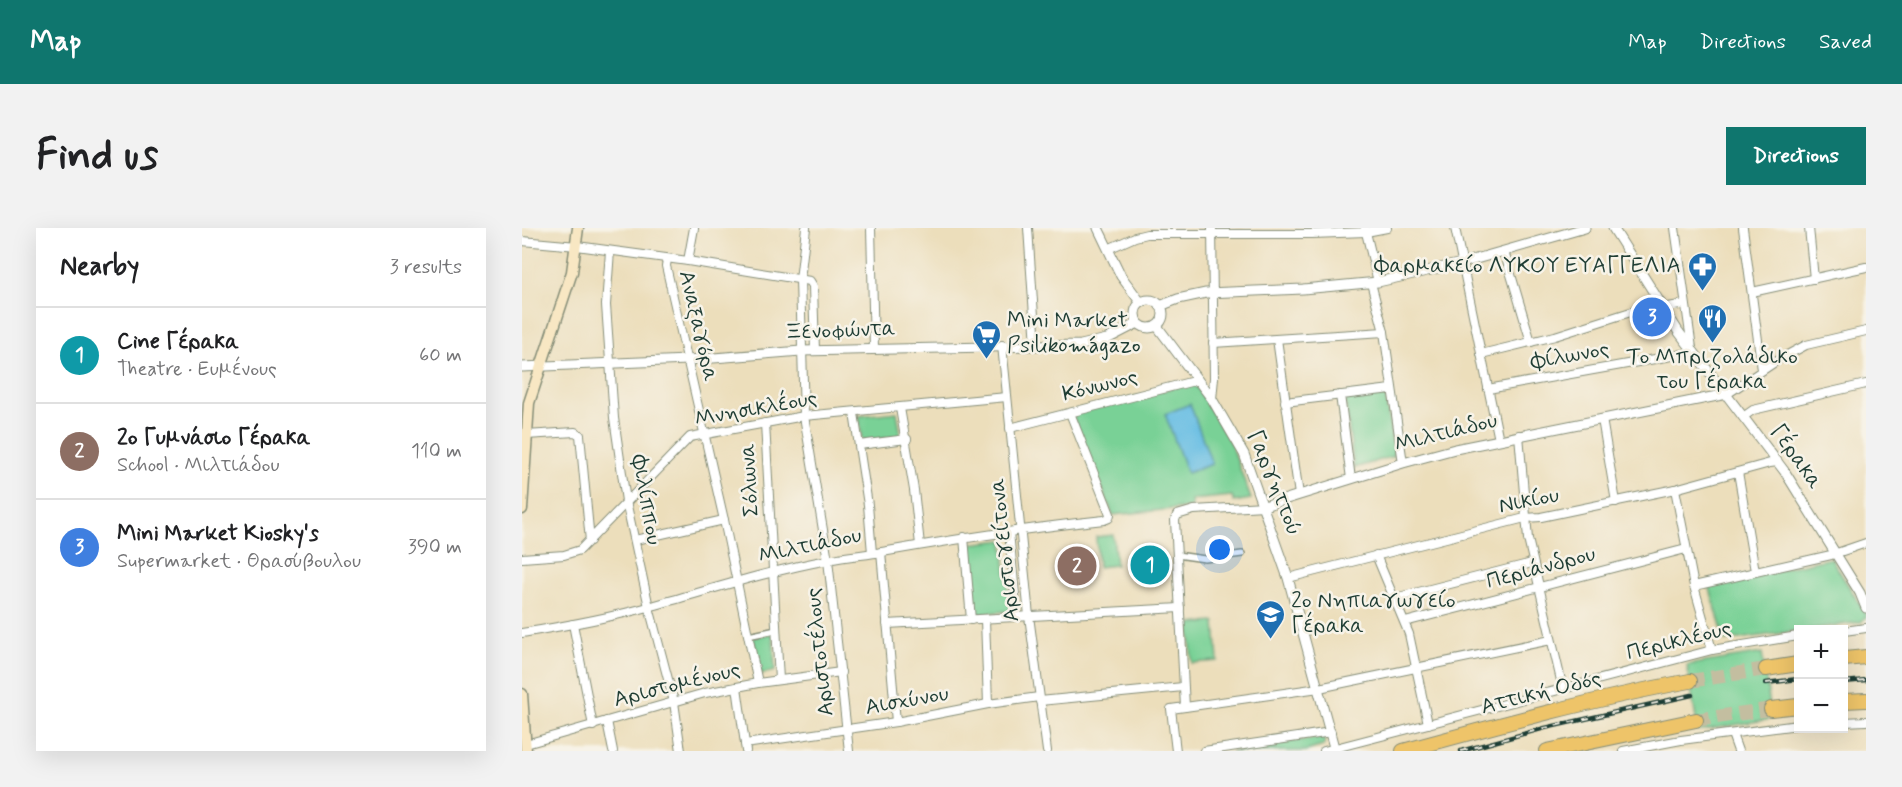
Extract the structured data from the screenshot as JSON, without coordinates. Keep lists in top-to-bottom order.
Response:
{
  "streets": {
    "highway": ["Αττική Οδός"],
    "street": [
      "Αναξαγόρα",
      "Ξενοφώντα",
      "Φίλωνος",
      "Κόνωνος",
      "Μνησικλέους",
      "Μιλτιάδου",
      "Γέρακα",
      "Σόλωνα",
      "Γαργηττού",
      "Φιλίππου",
      "Νικίου",
      "Αριστογείτονα",
      "Περιάνδρου",
      "Περικλέους",
      "Αριστοτέλους",
      "Αριστομένους",
      "Αισχύνου"
    ]
  },
  "crossings": [
    ["Αναξαγόρα", "Ξενοφώντα"],
    ["Αναξαγόρα", "Μνησικλέους"],
    ["Αναξαγόρα", "Μιλτιάδου"],
    ["Αναξαγόρα", "Αριστομένους"],
    ["Ξενοφώντα", "Γαργηττού"],
    ["Ξενοφώντα", "Φιλίππου"],
    ["Ξενοφώντα", "Αριστογείτονα"],
    ["Ξενοφώντα", "Αριστοτέλους"],
    ["Φίλωνος", "Γέρακα"],
    ["Κόνωνος", "Μιλτιάδου"],
    ["Κόνωνος", "Γαργηττού"],
    ["Κόνωνος", "Αριστογείτονα"],
    ["Μνησικλέους", "Σόλωνα"],
    ["Μνησικλέους", "Φιλίππου"],
    ["Μνησικλέους", "Αριστογείτονα"],
    ["Μνησικλέους", "Αριστοτέλους"],
    ["Μιλτιάδου", "Γέρακα"],
    ["Μιλτιάδου", "Σόλωνα"],
    ["Μιλτιάδου", "Γαργηττού"],
    ["Μιλτιάδου", "Φιλίππου"],
    ["Μιλτιάδου", "Αριστογείτονα"],
    ["Μιλτιάδου", "Αριστοτέλους"],
    ["Γέρακα", "Νικίου"],
    ["Σόλωνα", "Αριστομένους"],
    ["Γαργηττού", "Νικίου"],
    ["Γαργηττού", "Περικλέους"],
    ["Φιλίππου", "Αριστομένους"],
    ["Αριστογείτονα", "Αισχύνου"],
    ["Αριστοτέλους", "Αριστομένους"],
    ["Αριστοτέλους", "Αισχύνου"]
  ],
  "places": {
    "pharmacy": ["Φαρμακείο ΛΥΚΟΥ ΕΥΑΓΓΕΛΙΑ"],
    "restaurant": ["Το Μπριζολάδικο του Γέρακα"],
    "supermarket": ["Mini Market Psilikomágazo"],
    "school or university": ["2ο Νηπιαγωγείο Γέρακα"]
  },
  "page": {
    "header": "Map",
    "nav": ["Map", "Directions", "Saved"],
    "buttons": "Directions",
    "title": "Find us",
    "heading": ["Nearby", "3 results"],
    "pins": ["3", "1", "2"],
    "list": [
      {
        "mark": "1",
        "name": "Cine Γέρακα",
        "note": "Theatre · Ευμένους",
        "value": "60 m"
      },
      {
        "mark": "2",
        "name": "2ο Γυμνάσιο Γέρακα",
        "note": "School · Μιλτιάδου",
        "value": "110 m"
      },
      {
        "mark": "3",
        "name": "Mini Market Kiosky's",
        "note": "Supermarket · Θρασύβουλου",
        "value": "390 m"
      }
    ],
    "map_buttons": ["+", "−"]
  }
}
